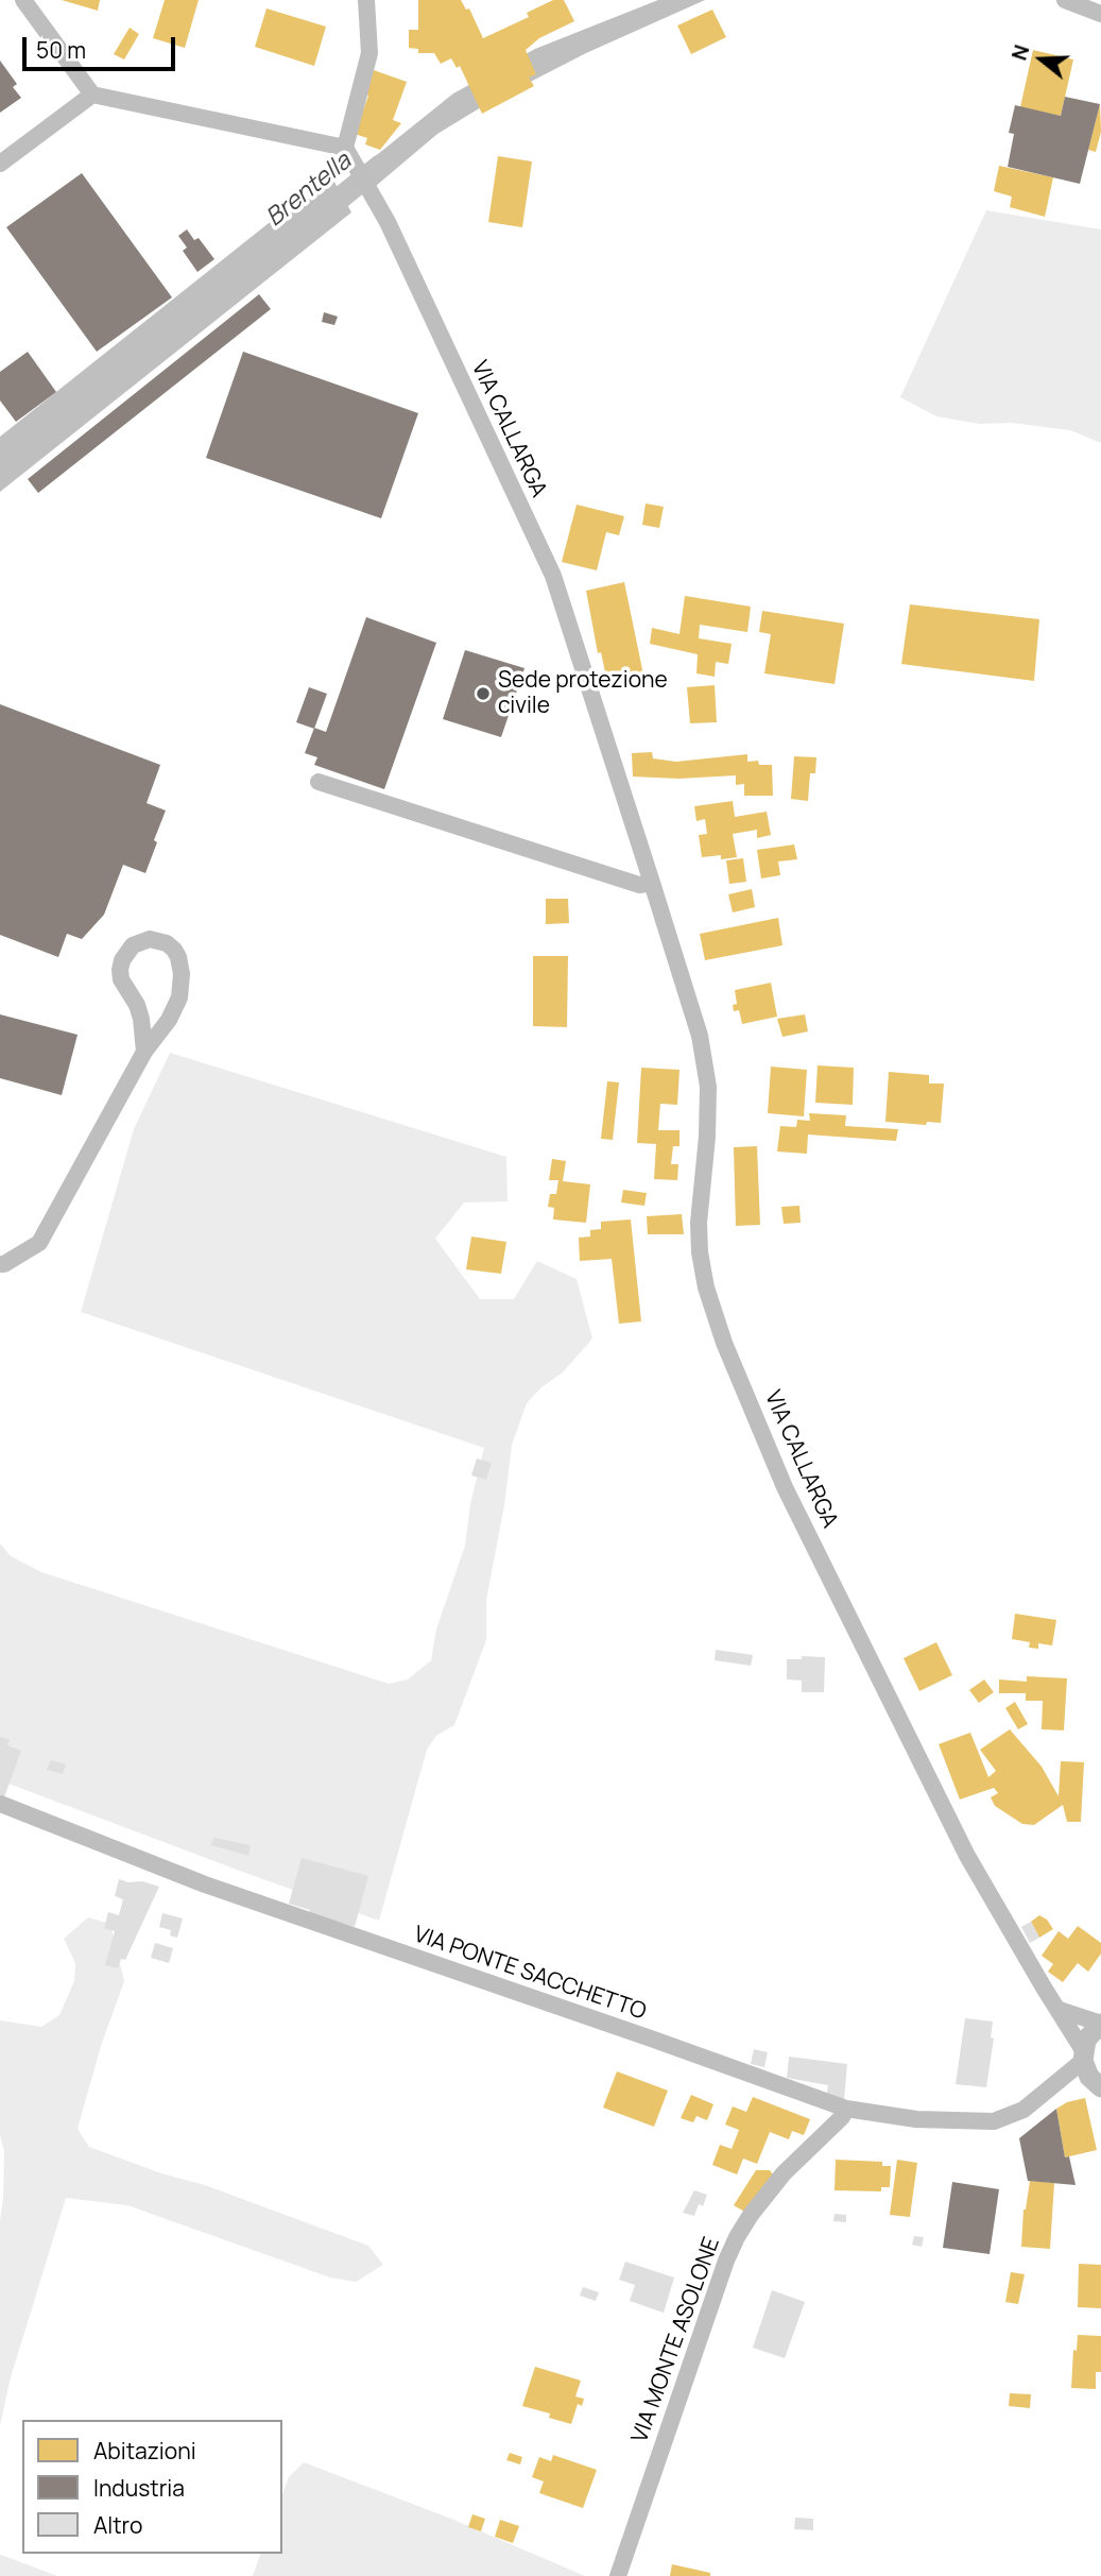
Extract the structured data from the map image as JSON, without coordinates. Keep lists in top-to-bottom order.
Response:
{
  "streets": {
    "street": ["VIA CALLARGA", "VIA PONTE SACCHETTO", "VIA MONTE ASOLONE"]
  },
  "crossings": [
    ["VIA CALLARGA", "VIA PONTE SACCHETTO"],
    ["VIA PONTE SACCHETTO", "VIA MONTE ASOLONE"]
  ],
  "water": ["Brentella"],
  "places": ["Sede protezione civile"],
  "legend": ["Abitazioni", "Industria", "Altro"],
  "scale_bar": "50 m",
  "north": "left"
}
